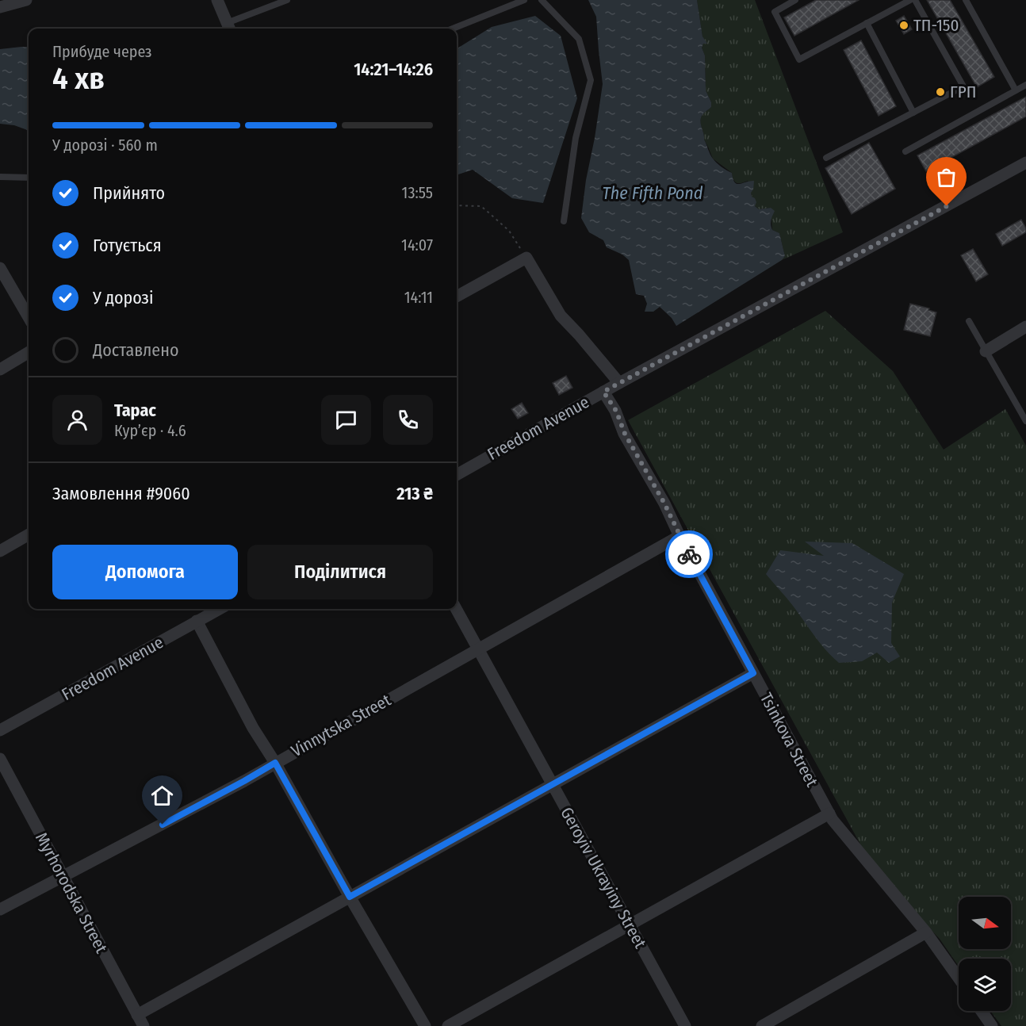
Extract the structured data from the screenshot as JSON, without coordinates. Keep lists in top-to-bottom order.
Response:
{
  "streets": {
    "street": [
      "Freedom Avenue",
      "Vinnytska Street",
      "Tsinkova Street",
      "Geroyiv Ukrayiny Street",
      "Myrhorodska Street"
    ]
  },
  "crossings": [
    ["Freedom Avenue", "Tsinkova Street"],
    ["Vinnytska Street", "Tsinkova Street"],
    ["Vinnytska Street", "Geroyiv Ukrayiny Street"],
    ["Vinnytska Street", "Myrhorodska Street"]
  ],
  "water": ["The Fifth Pond"],
  "places": ["ТП-150", "ГРП"],
  "north": "right",
  "page": {
    "heading": ["4 хв", "Прибуде через", "14:21–14:26"],
    "panel": [
      "Тарас",
      "Кур’єр · 4.6",
      "Замовлення #9060",
      "213 ₴"
    ],
    "bar": "У дорозі · 560 m",
    "list": [
      ["Прийнято", "13:55"],
      ["Готується", "14:07"],
      ["У дорозі", "14:11"],
      "Доставлено"
    ],
    "buttons": ["Допомога", "Поділитися"]
  }
}
